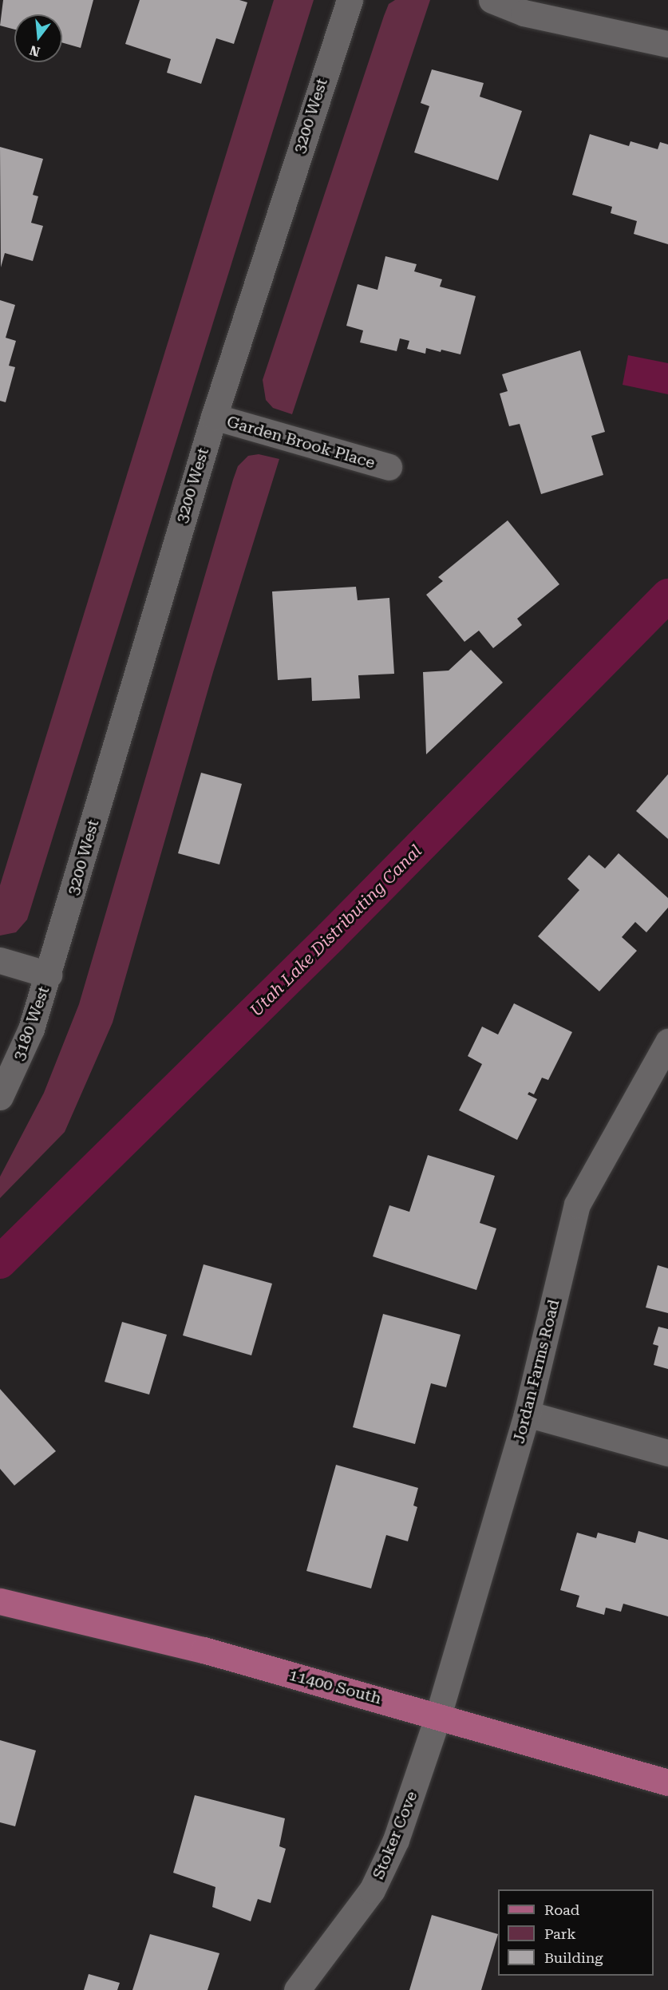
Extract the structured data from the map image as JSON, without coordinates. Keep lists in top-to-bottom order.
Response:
{
  "streets": {
    "main road": ["11400 South"],
    "street": [
      "3200 West",
      "Garden Brook Place",
      "3180 West",
      "Jordan Farms Road",
      "Stoker Cove"
    ]
  },
  "crossings": [
    ["3200 West", "Garden Brook Place"],
    ["3200 West", "3180 West"],
    ["Jordan Farms Road", "11400 South"],
    ["Jordan Farms Road", "Stoker Cove"],
    ["11400 South", "Stoker Cove"]
  ],
  "water": ["Utah Lake Distributing Canal"],
  "legend": ["Road", "Park", "Building"],
  "north": "bottom"
}
